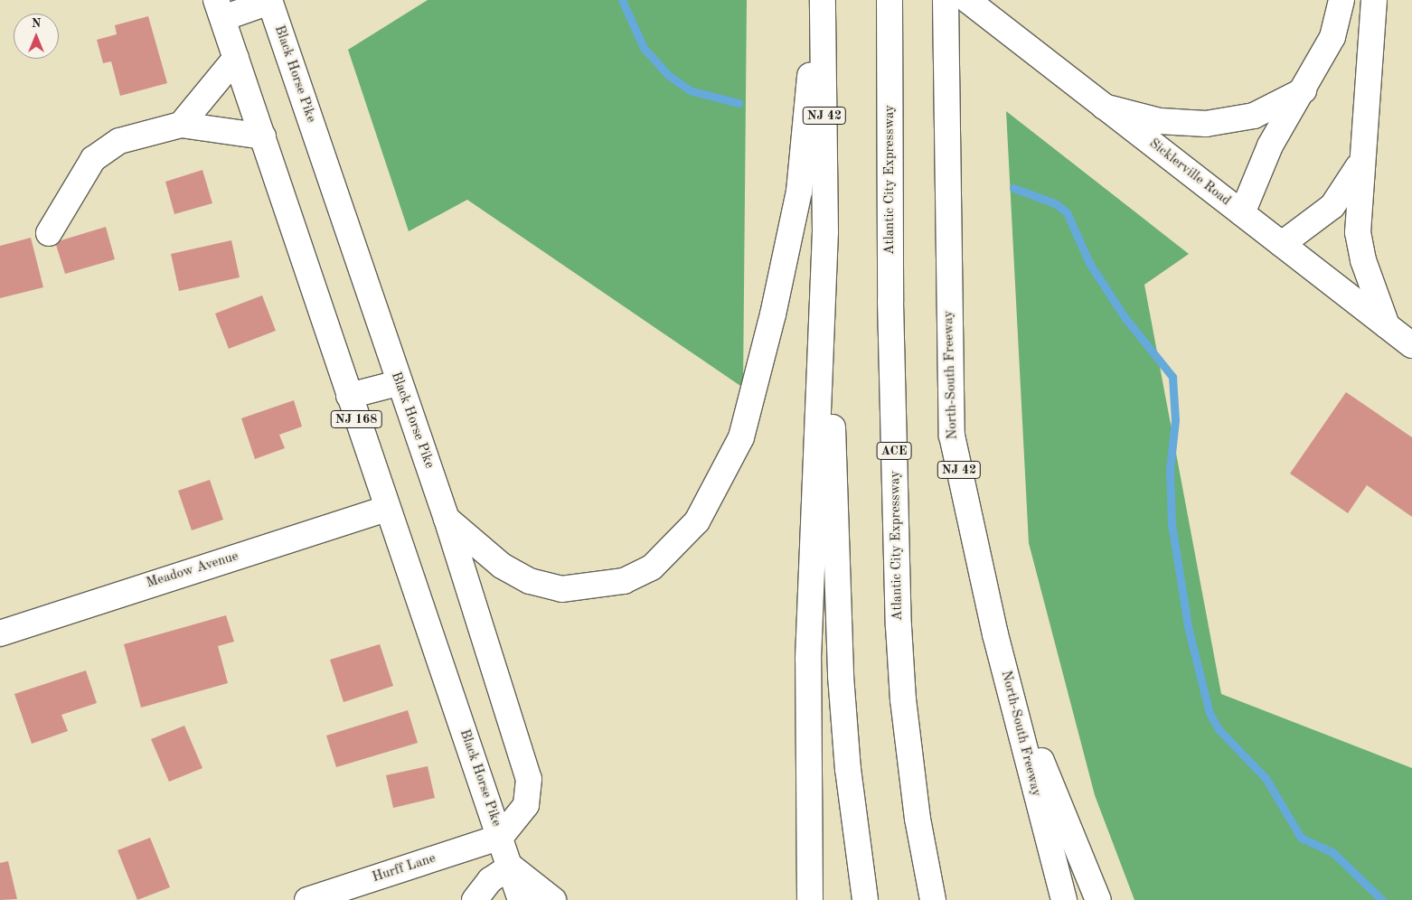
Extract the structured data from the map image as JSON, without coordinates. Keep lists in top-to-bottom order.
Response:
{
  "streets": {
    "main road": [
      "Black Horse Pike",
      "NJ 42",
      "Sicklerville Road",
      "Atlantic City Expressway",
      "North-South Freeway",
      "NJ 168",
      "ACE",
      "Meadow Avenue",
      "Hurff Lane"
    ]
  },
  "crossings": [
    ["Black Horse Pike", "Meadow Avenue"],
    ["Black Horse Pike", "Hurff Lane"]
  ],
  "north": "top"
}
